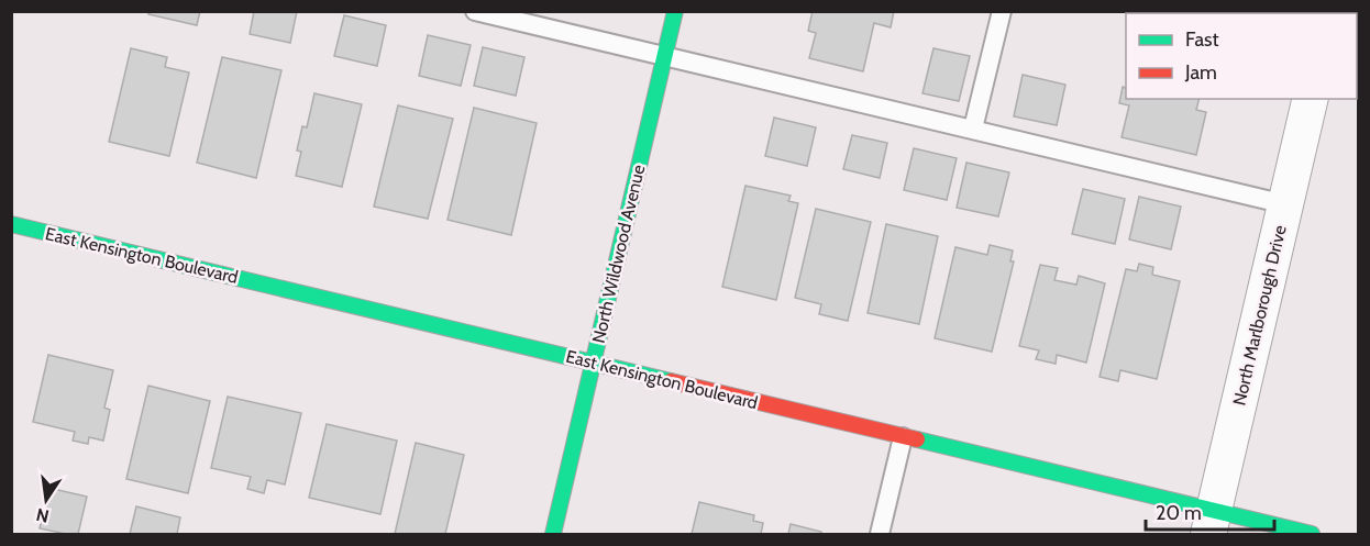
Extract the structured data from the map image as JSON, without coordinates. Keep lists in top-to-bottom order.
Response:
{
  "streets": {
    "street": ["North Wildwood Avenue", "East Kensington Boulevard", "North Marlborough Drive"]
  },
  "crossings": [
    ["North Wildwood Avenue", "East Kensington Boulevard"],
    ["East Kensington Boulevard", "North Marlborough Drive"]
  ],
  "legend": ["Fast", "Jam"],
  "scale_bar": "20 m",
  "north": "bottom"
}
